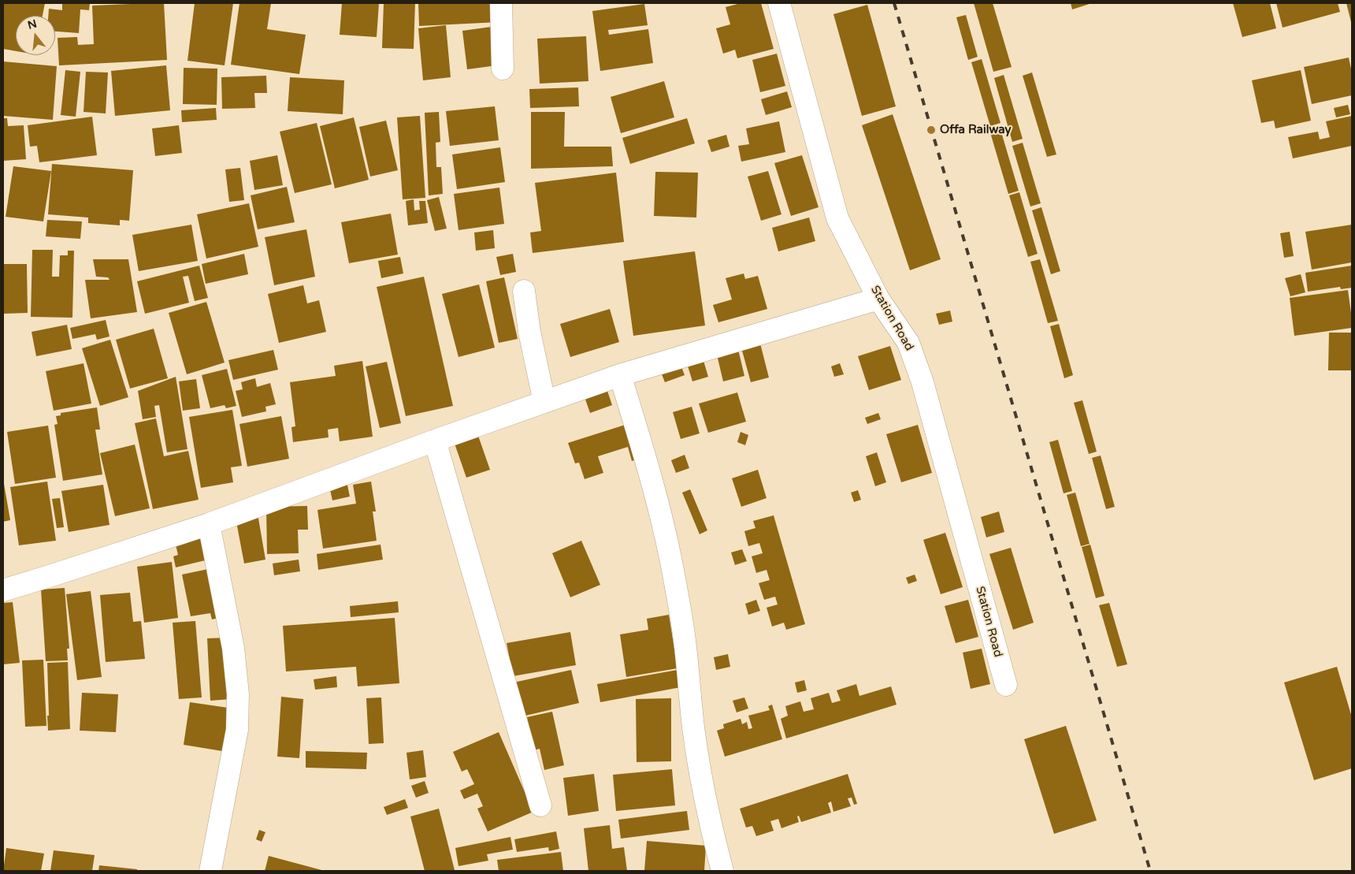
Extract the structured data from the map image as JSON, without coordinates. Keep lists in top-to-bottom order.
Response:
{
  "streets": {
    "street": ["Station Road"]
  },
  "places": ["Offa Railway"],
  "north": "top"
}
